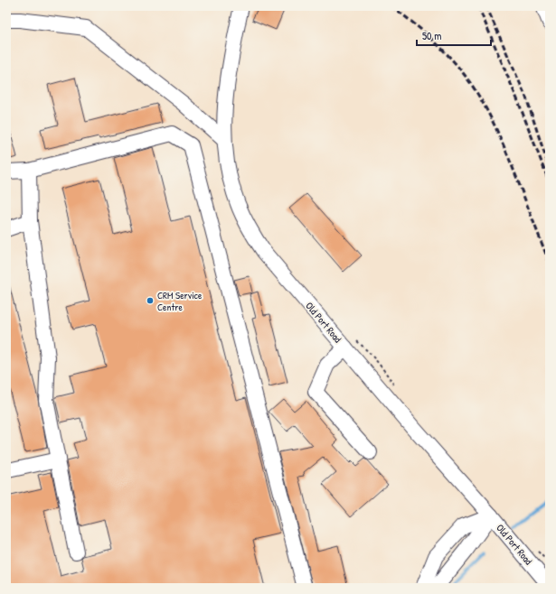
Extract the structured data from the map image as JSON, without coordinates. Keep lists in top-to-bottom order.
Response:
{
  "streets": {
    "street": ["Old Port Road"]
  },
  "places": ["CRM Service Centre"],
  "scale_bar": "50 m"
}
